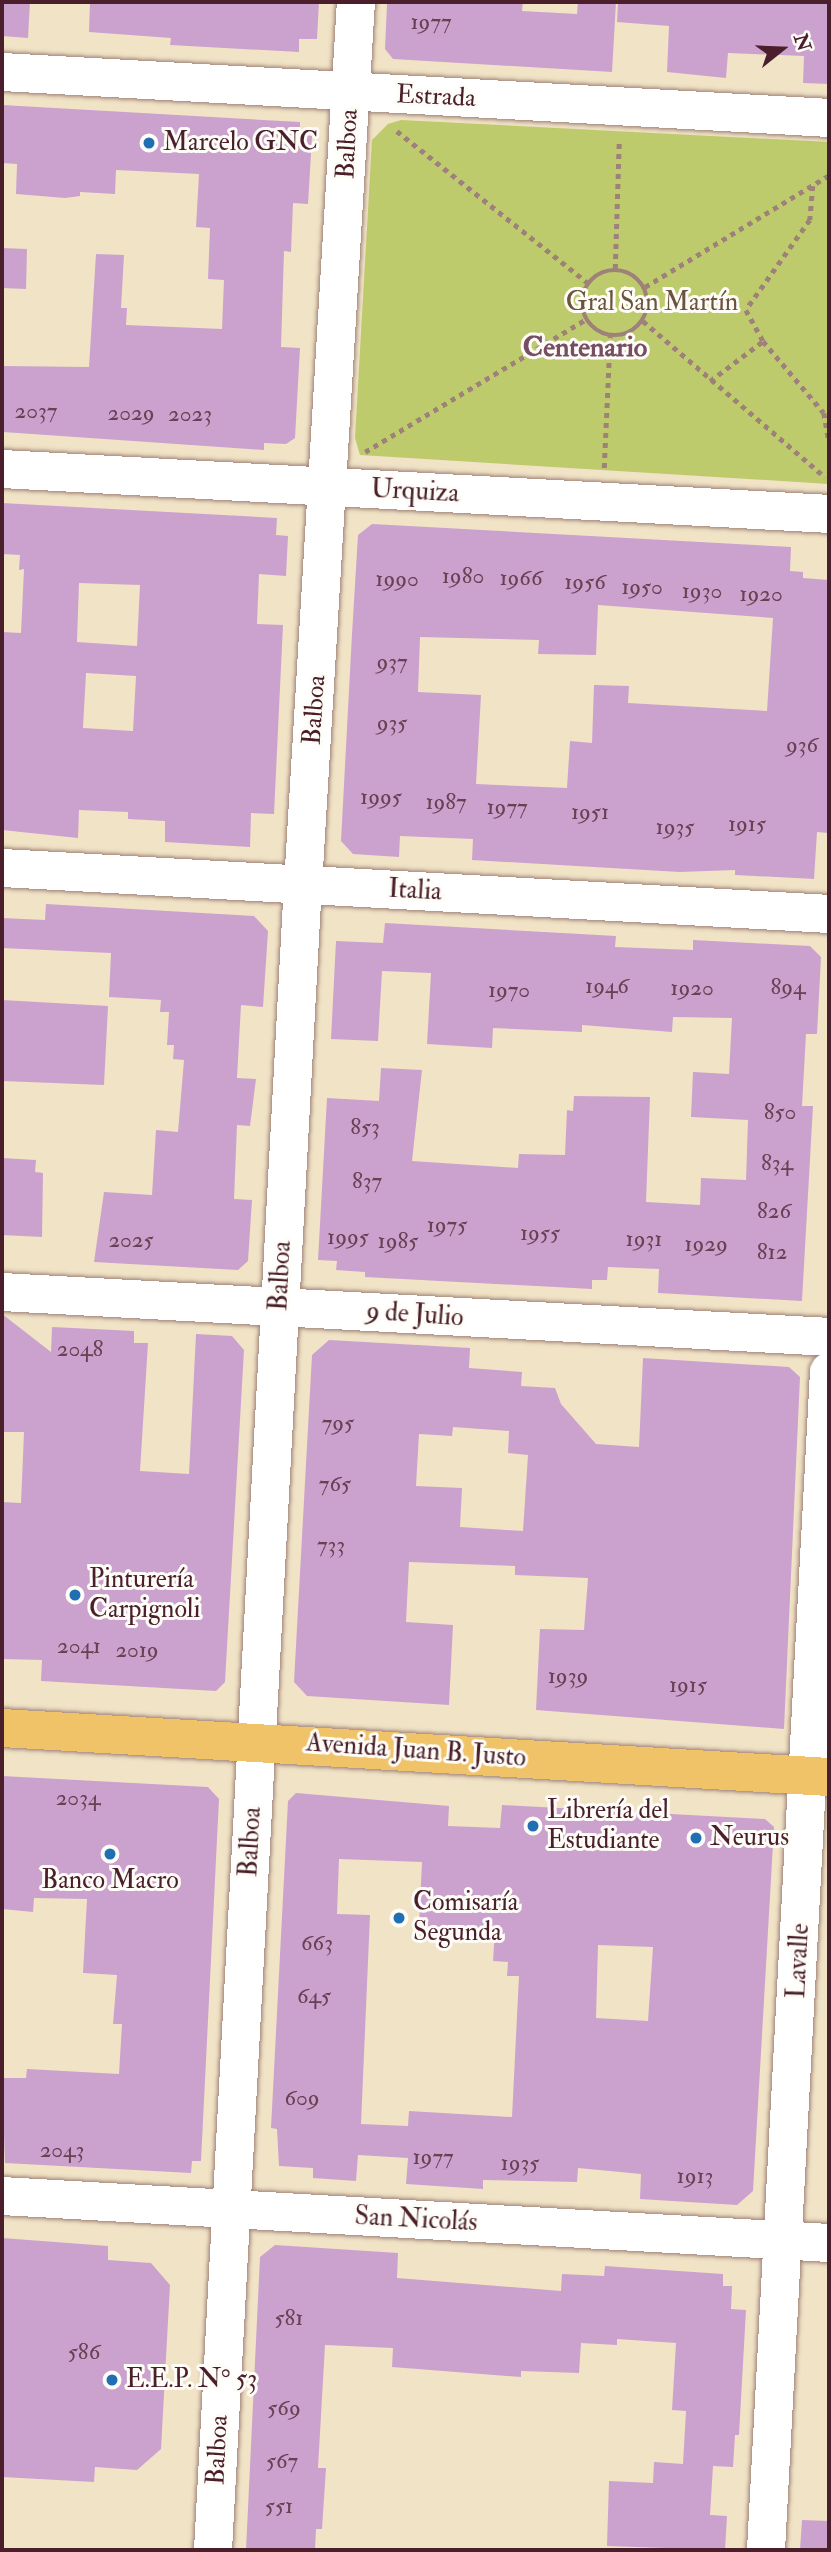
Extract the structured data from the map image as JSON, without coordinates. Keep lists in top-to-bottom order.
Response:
{
  "streets": {
    "main road": ["Avenida Juan B. Justo"],
    "street": [
      "Estrada",
      "Balboa",
      "Urquiza",
      "Italia",
      "9 de Julio",
      "Lavalle",
      "San Nicolás"
    ]
  },
  "crossings": [
    ["Estrada", "Balboa"],
    ["Balboa", "Urquiza"],
    ["Balboa", "Italia"],
    ["Balboa", "9 de Julio"],
    ["Balboa", "Avenida Juan B. Justo"],
    ["Balboa", "San Nicolás"],
    ["Avenida Juan B. Justo", "Lavalle"],
    ["Lavalle", "San Nicolás"]
  ],
  "districts": ["Centenario"],
  "parks": ["Gral San Martín"],
  "places": [
    "Marcelo GNC",
    "Pinturería Carpignoli",
    "Librería del Estudiante",
    "Neurus",
    "Banco Macro",
    "Comisaría Segunda",
    "E.E.P. N° 53"
  ],
  "house_numbers": [
    "1977",
    "2037",
    "2029",
    "2023",
    "1980",
    "1966",
    "1990",
    "1956",
    "1950",
    "1930",
    "1920",
    "937",
    "935",
    "936",
    "1995",
    "1987",
    "1977",
    "1951",
    "1915",
    "1935",
    "1946",
    "894",
    "1920",
    "1970",
    "850",
    "853",
    "834",
    "837",
    "826",
    "1975",
    "1955",
    "1995",
    "1931",
    "2025",
    "1985",
    "1929",
    "812",
    "2048",
    "795",
    "765",
    "733",
    "2041",
    "2019",
    "1939",
    "1915",
    "2034",
    "663",
    "645",
    "609",
    "2043",
    "1977",
    "1935",
    "1913",
    "581",
    "586",
    "569",
    "567",
    "551"
  ],
  "north": "right"
}
